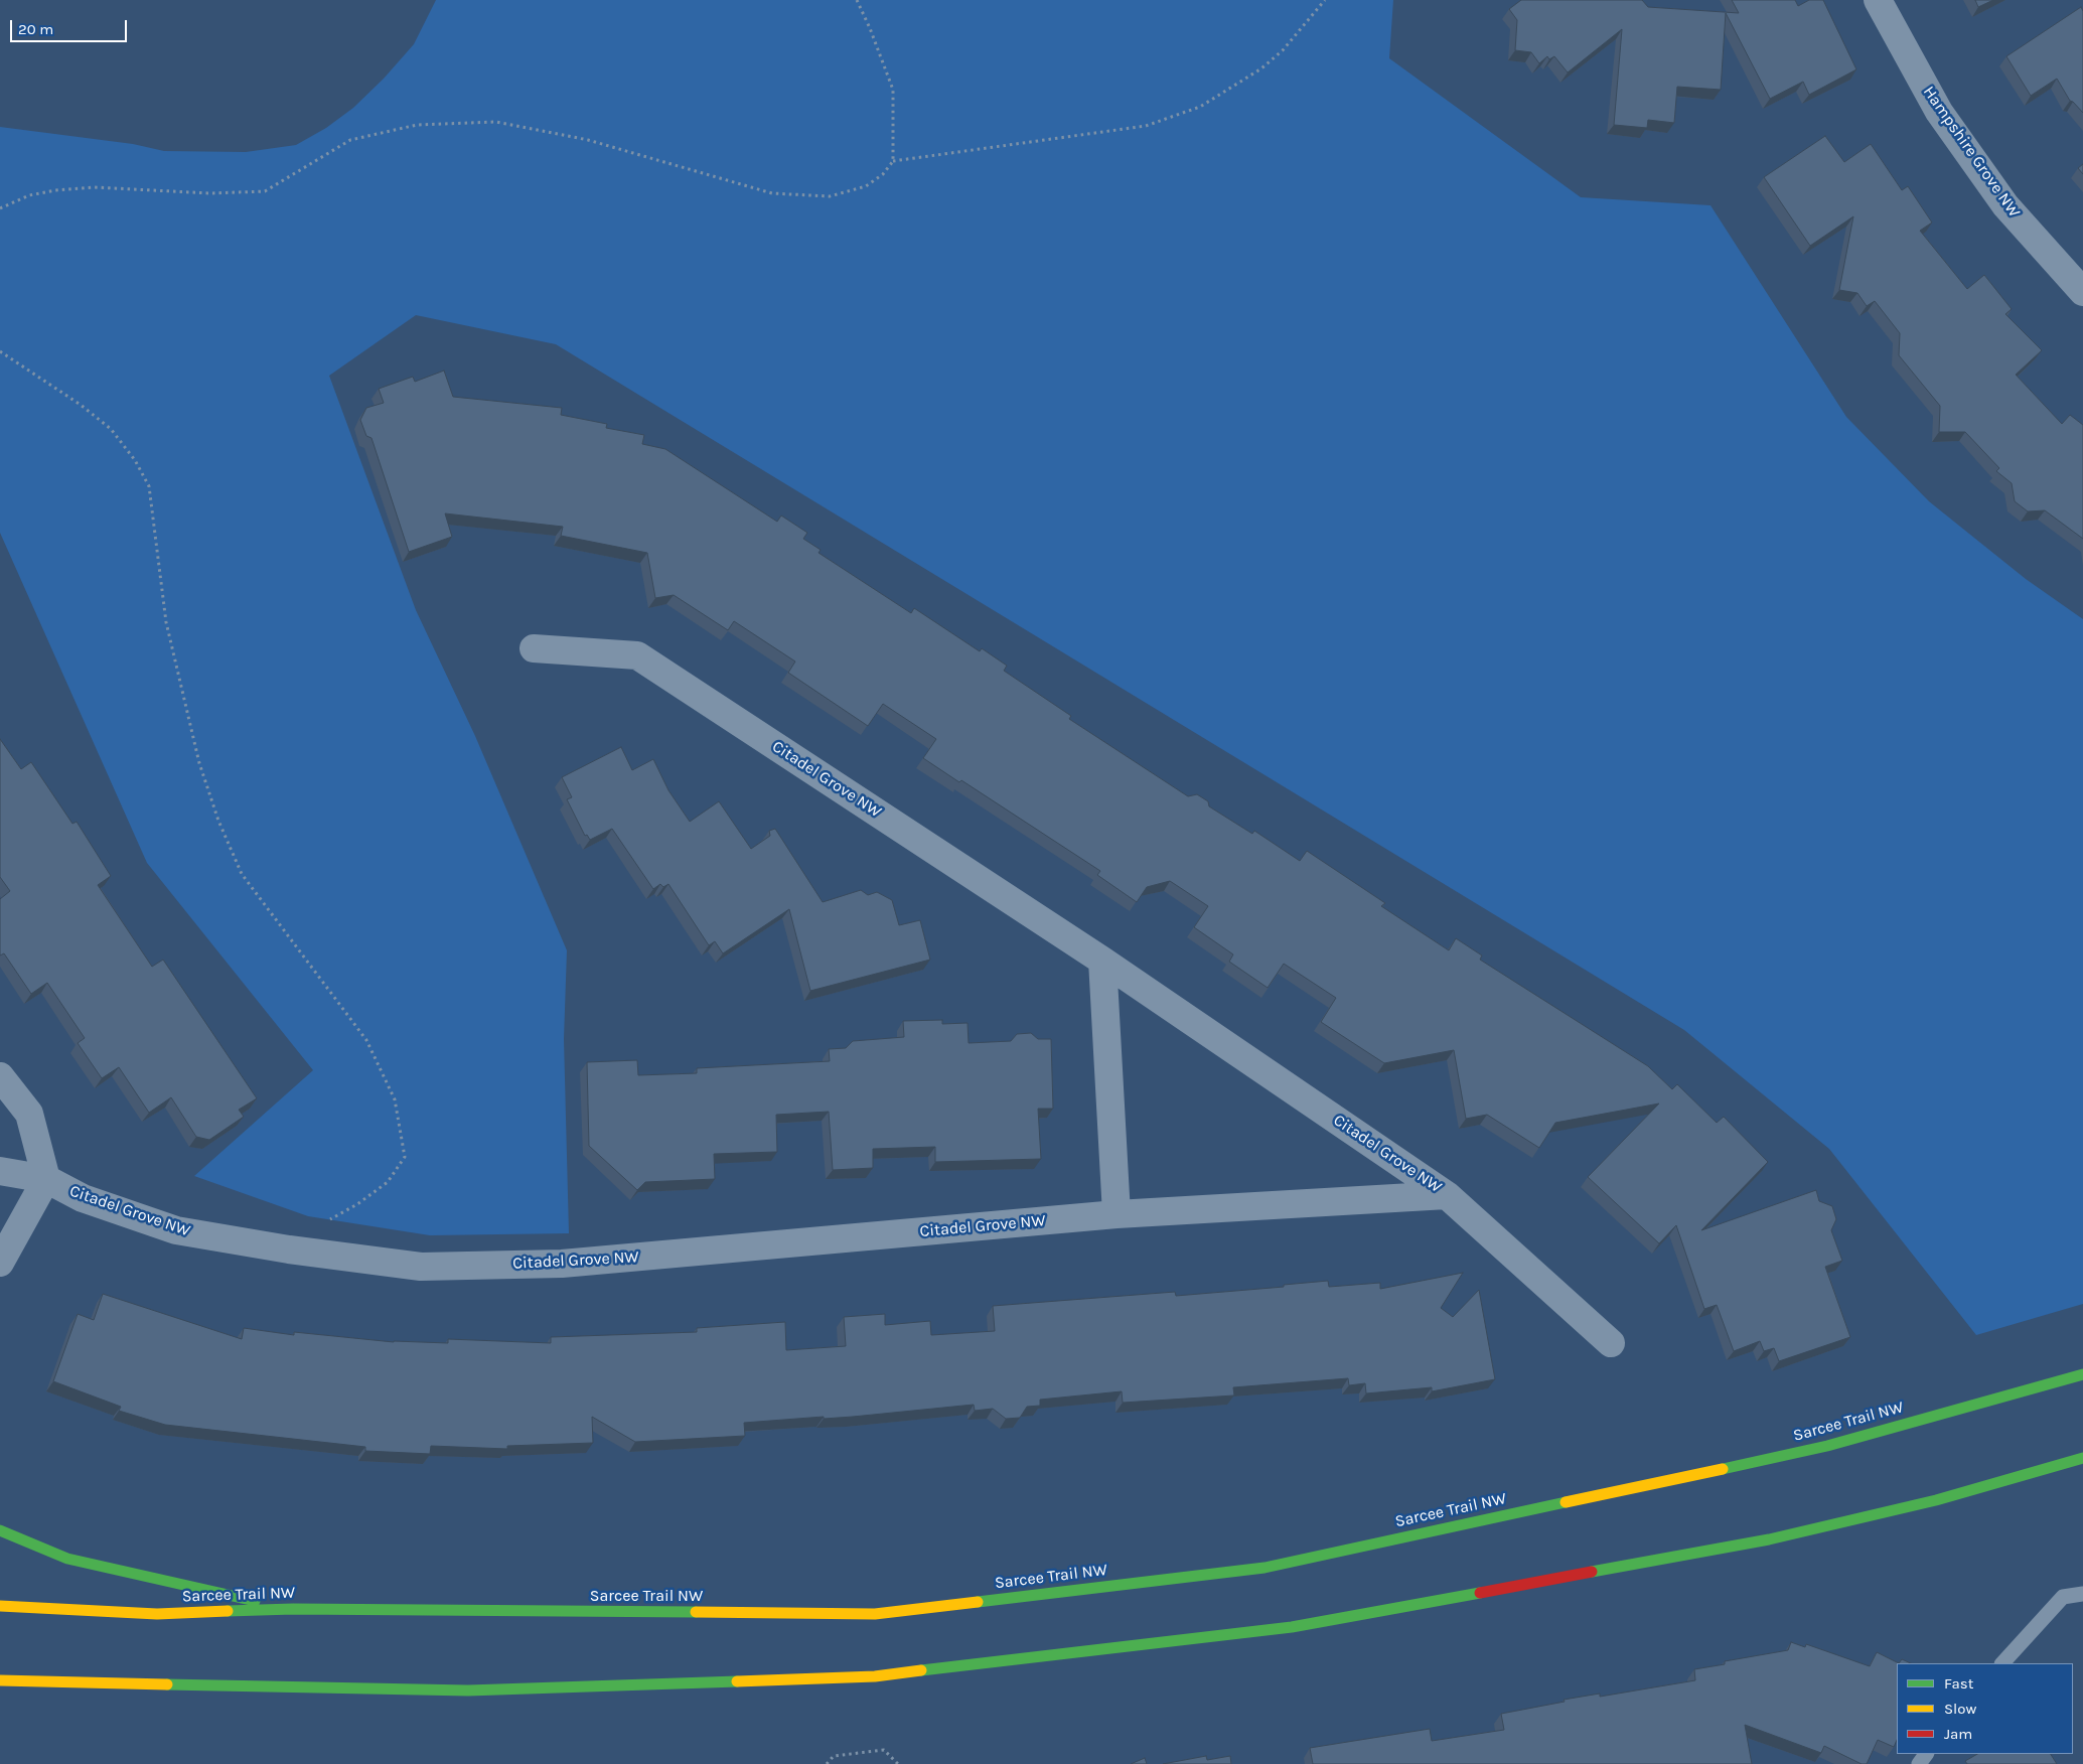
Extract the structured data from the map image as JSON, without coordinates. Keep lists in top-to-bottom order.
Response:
{
  "streets": {
    "main road": ["Sarcee Trail NW"],
    "street": ["Hampshire Grove NW", "Citadel Grove NW"]
  },
  "legend": ["Fast", "Slow", "Jam"],
  "scale_bar": "20 m"
}
